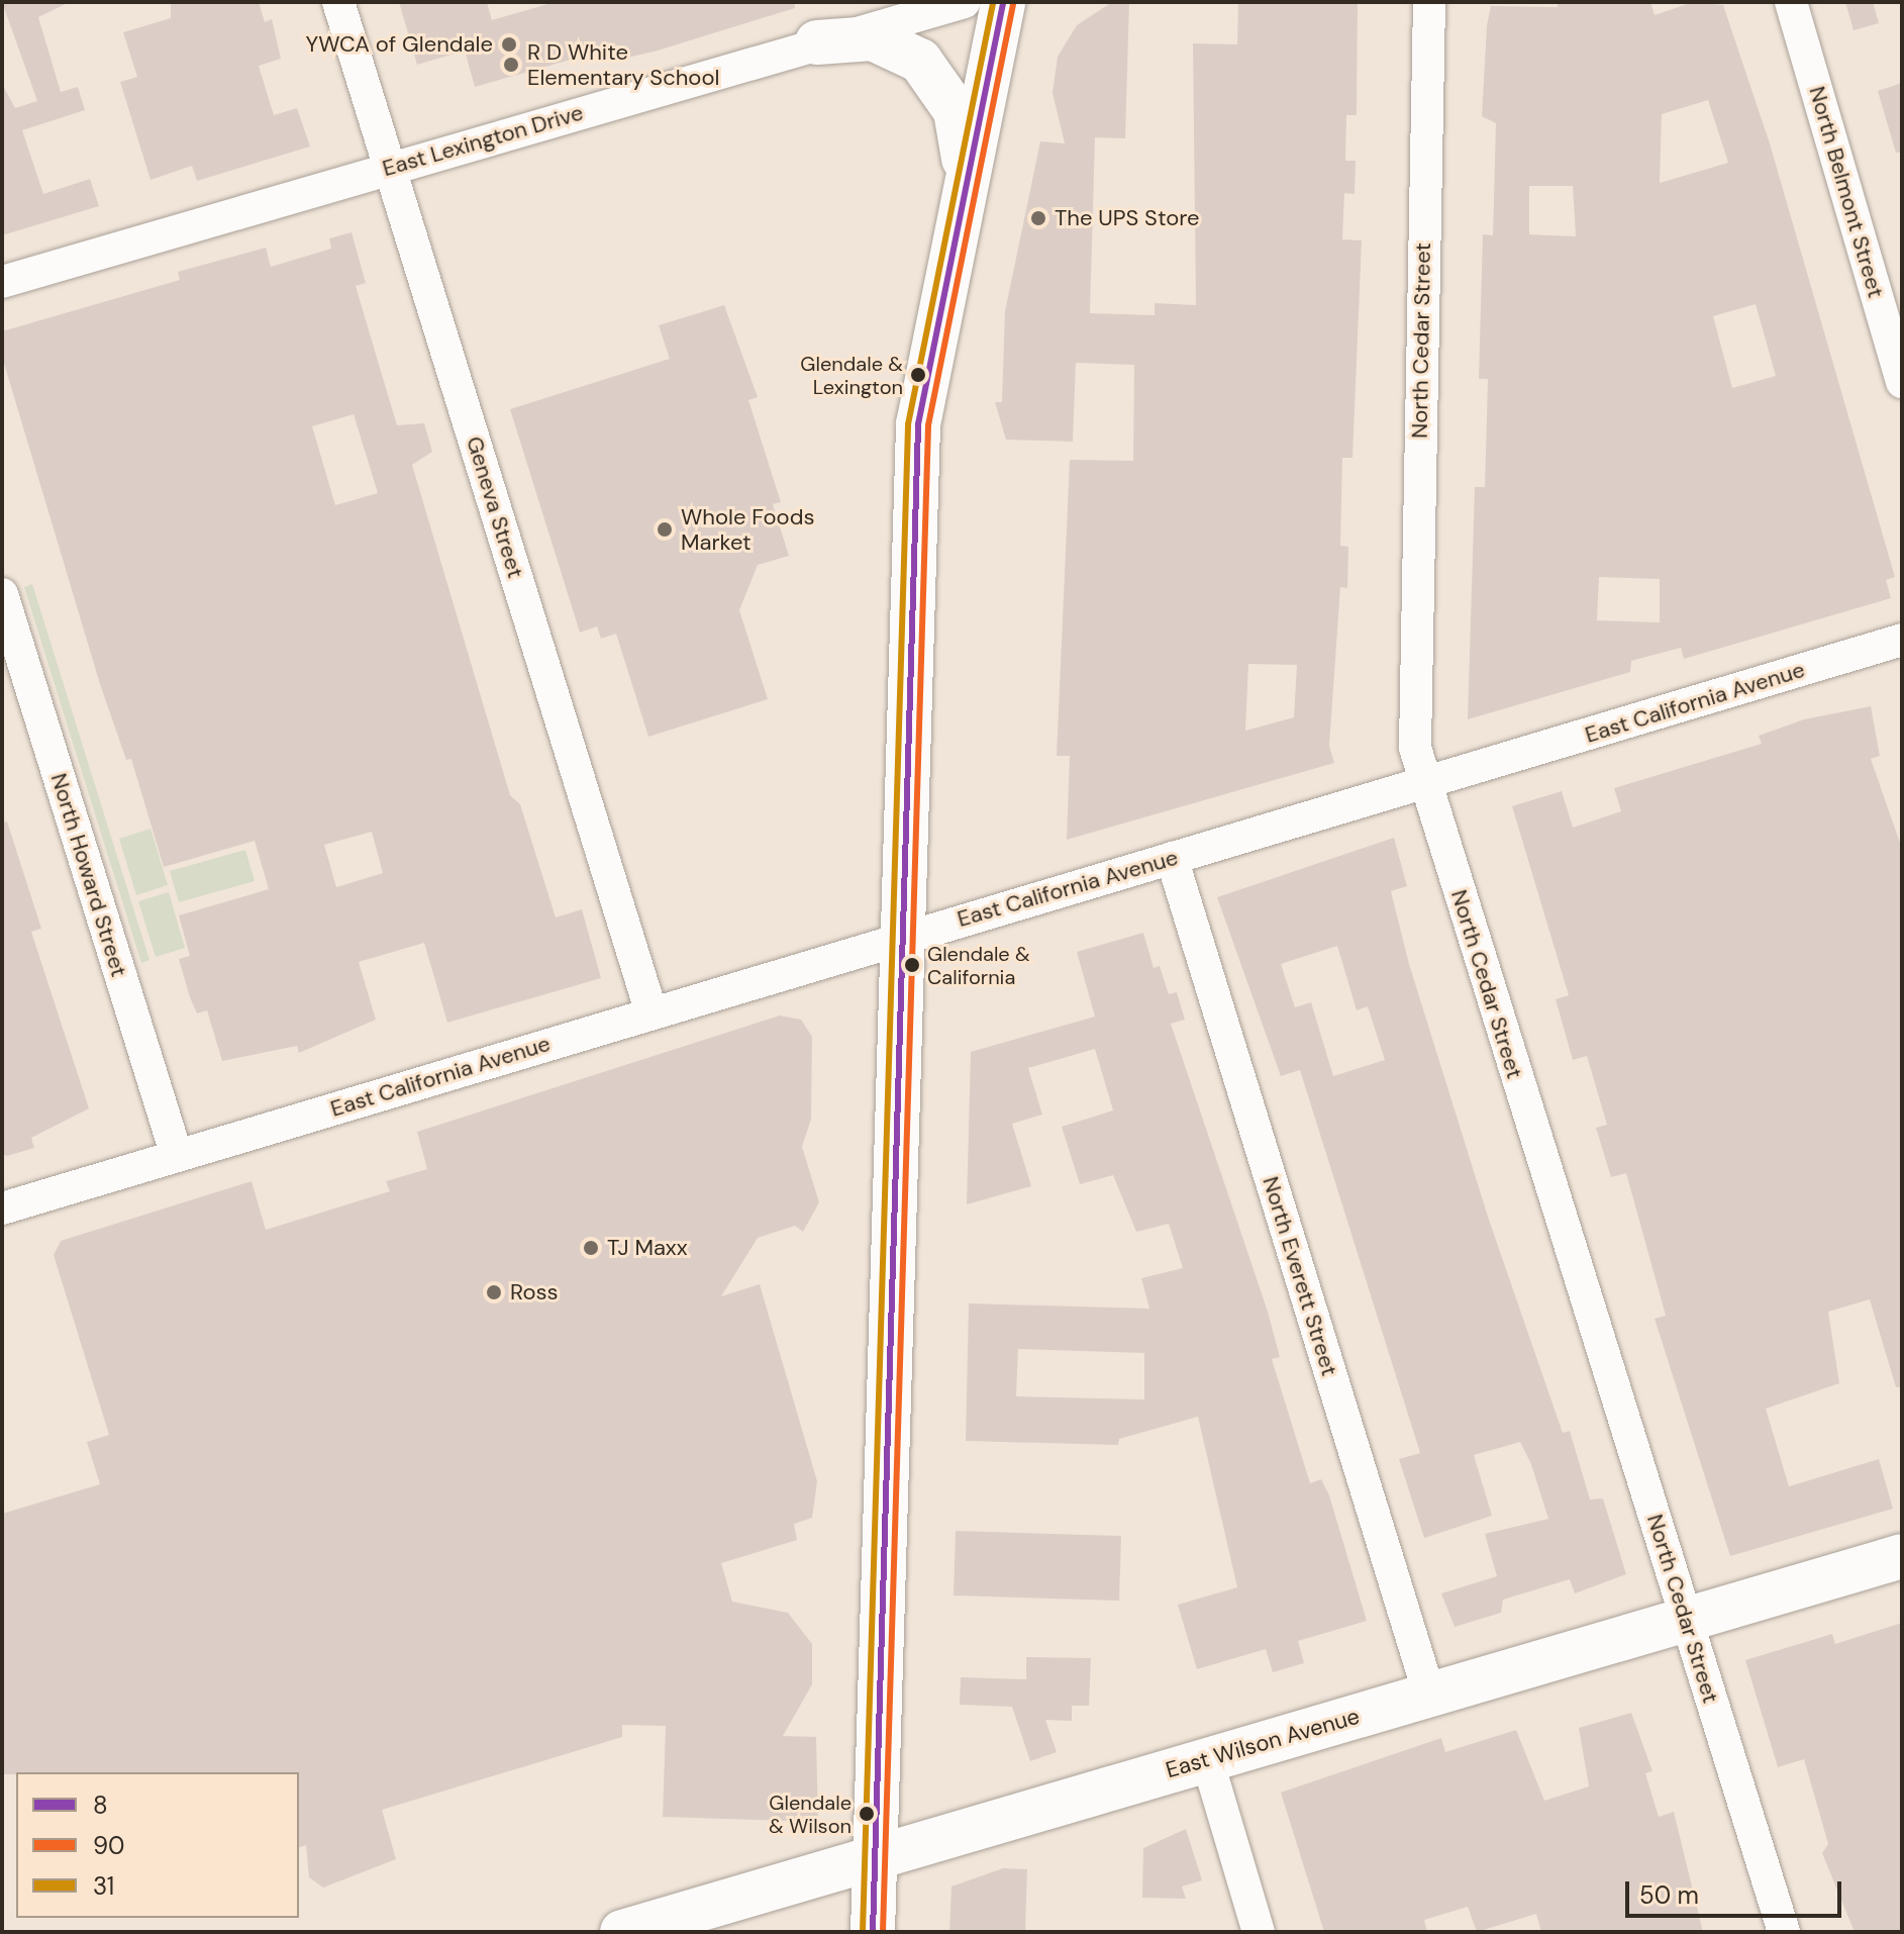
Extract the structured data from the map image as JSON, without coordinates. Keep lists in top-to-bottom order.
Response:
{
  "streets": {
    "main road": ["East Wilson Avenue"],
    "street": [
      "East Lexington Drive",
      "North Belmont Street",
      "North Cedar Street",
      "Geneva Street",
      "East California Avenue",
      "North Howard Street",
      "North Everett Street"
    ]
  },
  "crossings": [
    ["East Lexington Drive", "Geneva Street"],
    ["North Cedar Street", "East California Avenue"],
    ["North Cedar Street", "East Wilson Avenue"],
    ["Geneva Street", "East California Avenue"],
    ["East California Avenue", "North Howard Street"],
    ["East California Avenue", "North Everett Street"],
    ["North Everett Street", "East Wilson Avenue"]
  ],
  "places": [
    "YWCA of Glendale",
    "R D White Elementary School",
    "The UPS Store",
    "Glendale & Lexington",
    "Whole Foods Market",
    "Glendale & California",
    "TJ Maxx",
    "Ross",
    "Glendale & Wilson"
  ],
  "lines": ["transit line 8", "transit line 31", "transit line 90"],
  "legend": ["8", "90", "31"],
  "scale_bar": "50 m"
}
